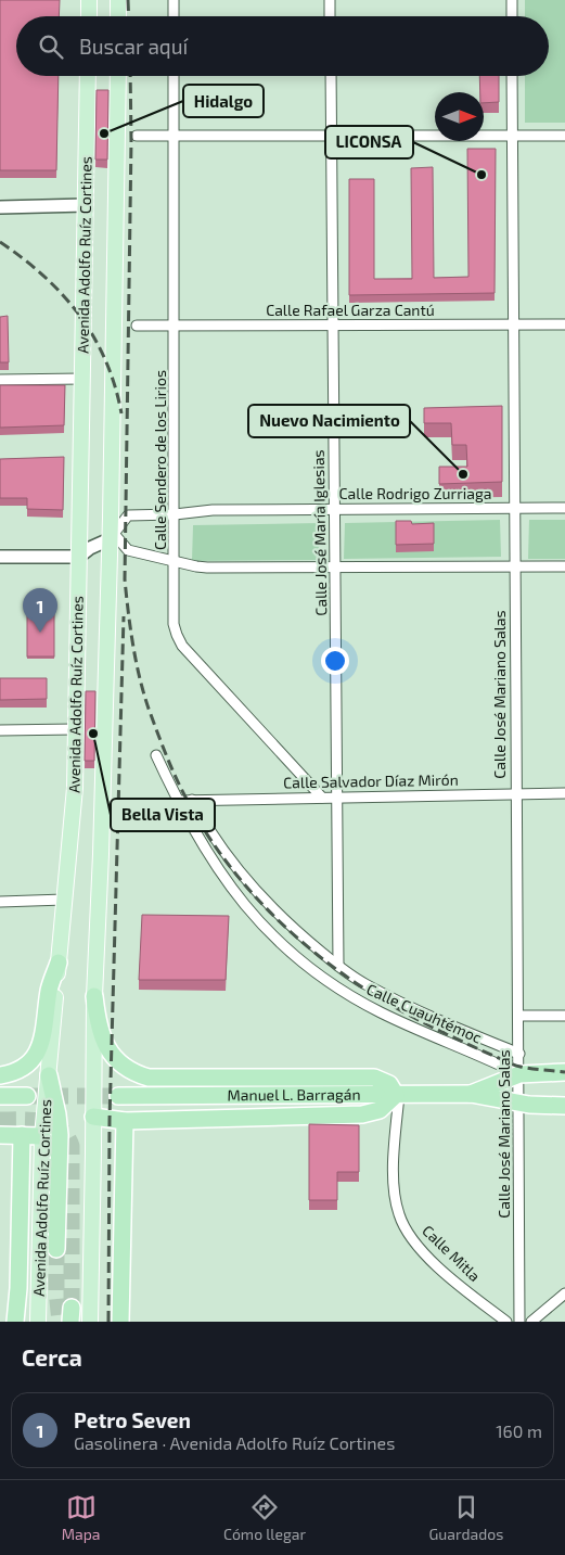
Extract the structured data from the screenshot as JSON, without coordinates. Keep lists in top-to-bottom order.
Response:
{
  "streets": {
    "highway": ["Manuel L. Barragán"],
    "main road": ["Avenida Adolfo Ruíz Cortines"],
    "street": [
      "Calle Rafael Garza Cantú",
      "Calle Sendero de los Lirios",
      "Calle Rodrigo Zurriaga",
      "Calle José María Iglesias",
      "Calle José Mariano Salas",
      "Calle Salvador Díaz Mirón",
      "Calle Cuauhtémoc",
      "Calle Mitla"
    ]
  },
  "crossings": [
    ["Avenida Adolfo Ruíz Cortines", "Calle Rodrigo Zurriaga"],
    ["Calle Rafael Garza Cantú", "Calle Sendero de los Lirios"],
    ["Calle Rafael Garza Cantú", "Calle José María Iglesias"],
    ["Calle Rafael Garza Cantú", "Calle José Mariano Salas"],
    ["Calle Sendero de los Lirios", "Calle Rodrigo Zurriaga"],
    ["Calle Sendero de los Lirios", "Calle Salvador Díaz Mirón"],
    ["Calle Rodrigo Zurriaga", "Calle José María Iglesias"],
    ["Calle Rodrigo Zurriaga", "Calle José Mariano Salas"],
    ["Calle José María Iglesias", "Calle Salvador Díaz Mirón"],
    ["Calle José María Iglesias", "Calle Cuauhtémoc"],
    ["Calle José Mariano Salas", "Calle Salvador Díaz Mirón"],
    ["Calle José Mariano Salas", "Calle Cuauhtémoc"],
    ["Calle José Mariano Salas", "Manuel L. Barragán"],
    ["Calle Salvador Díaz Mirón", "Calle Cuauhtémoc"],
    ["Calle Cuauhtémoc", "Manuel L. Barragán"],
    ["Manuel L. Barragán", "Calle Mitla"]
  ],
  "places": [
    "Hidalgo",
    "LICONSA",
    "Nuevo Nacimiento",
    "Bella Vista"
  ],
  "north": "right",
  "page": {
    "search": "Buscar aquí",
    "pins": "1",
    "heading": "Cerca",
    "list": [
      {
        "mark": "1",
        "name": "Petro Seven",
        "note": "Gasolinera · Avenida Adolfo Ruíz Cortines",
        "value": "160 m"
      }
    ],
    "nav": ["Mapa", "Cómo llegar", "Guardados"]
  }
}
